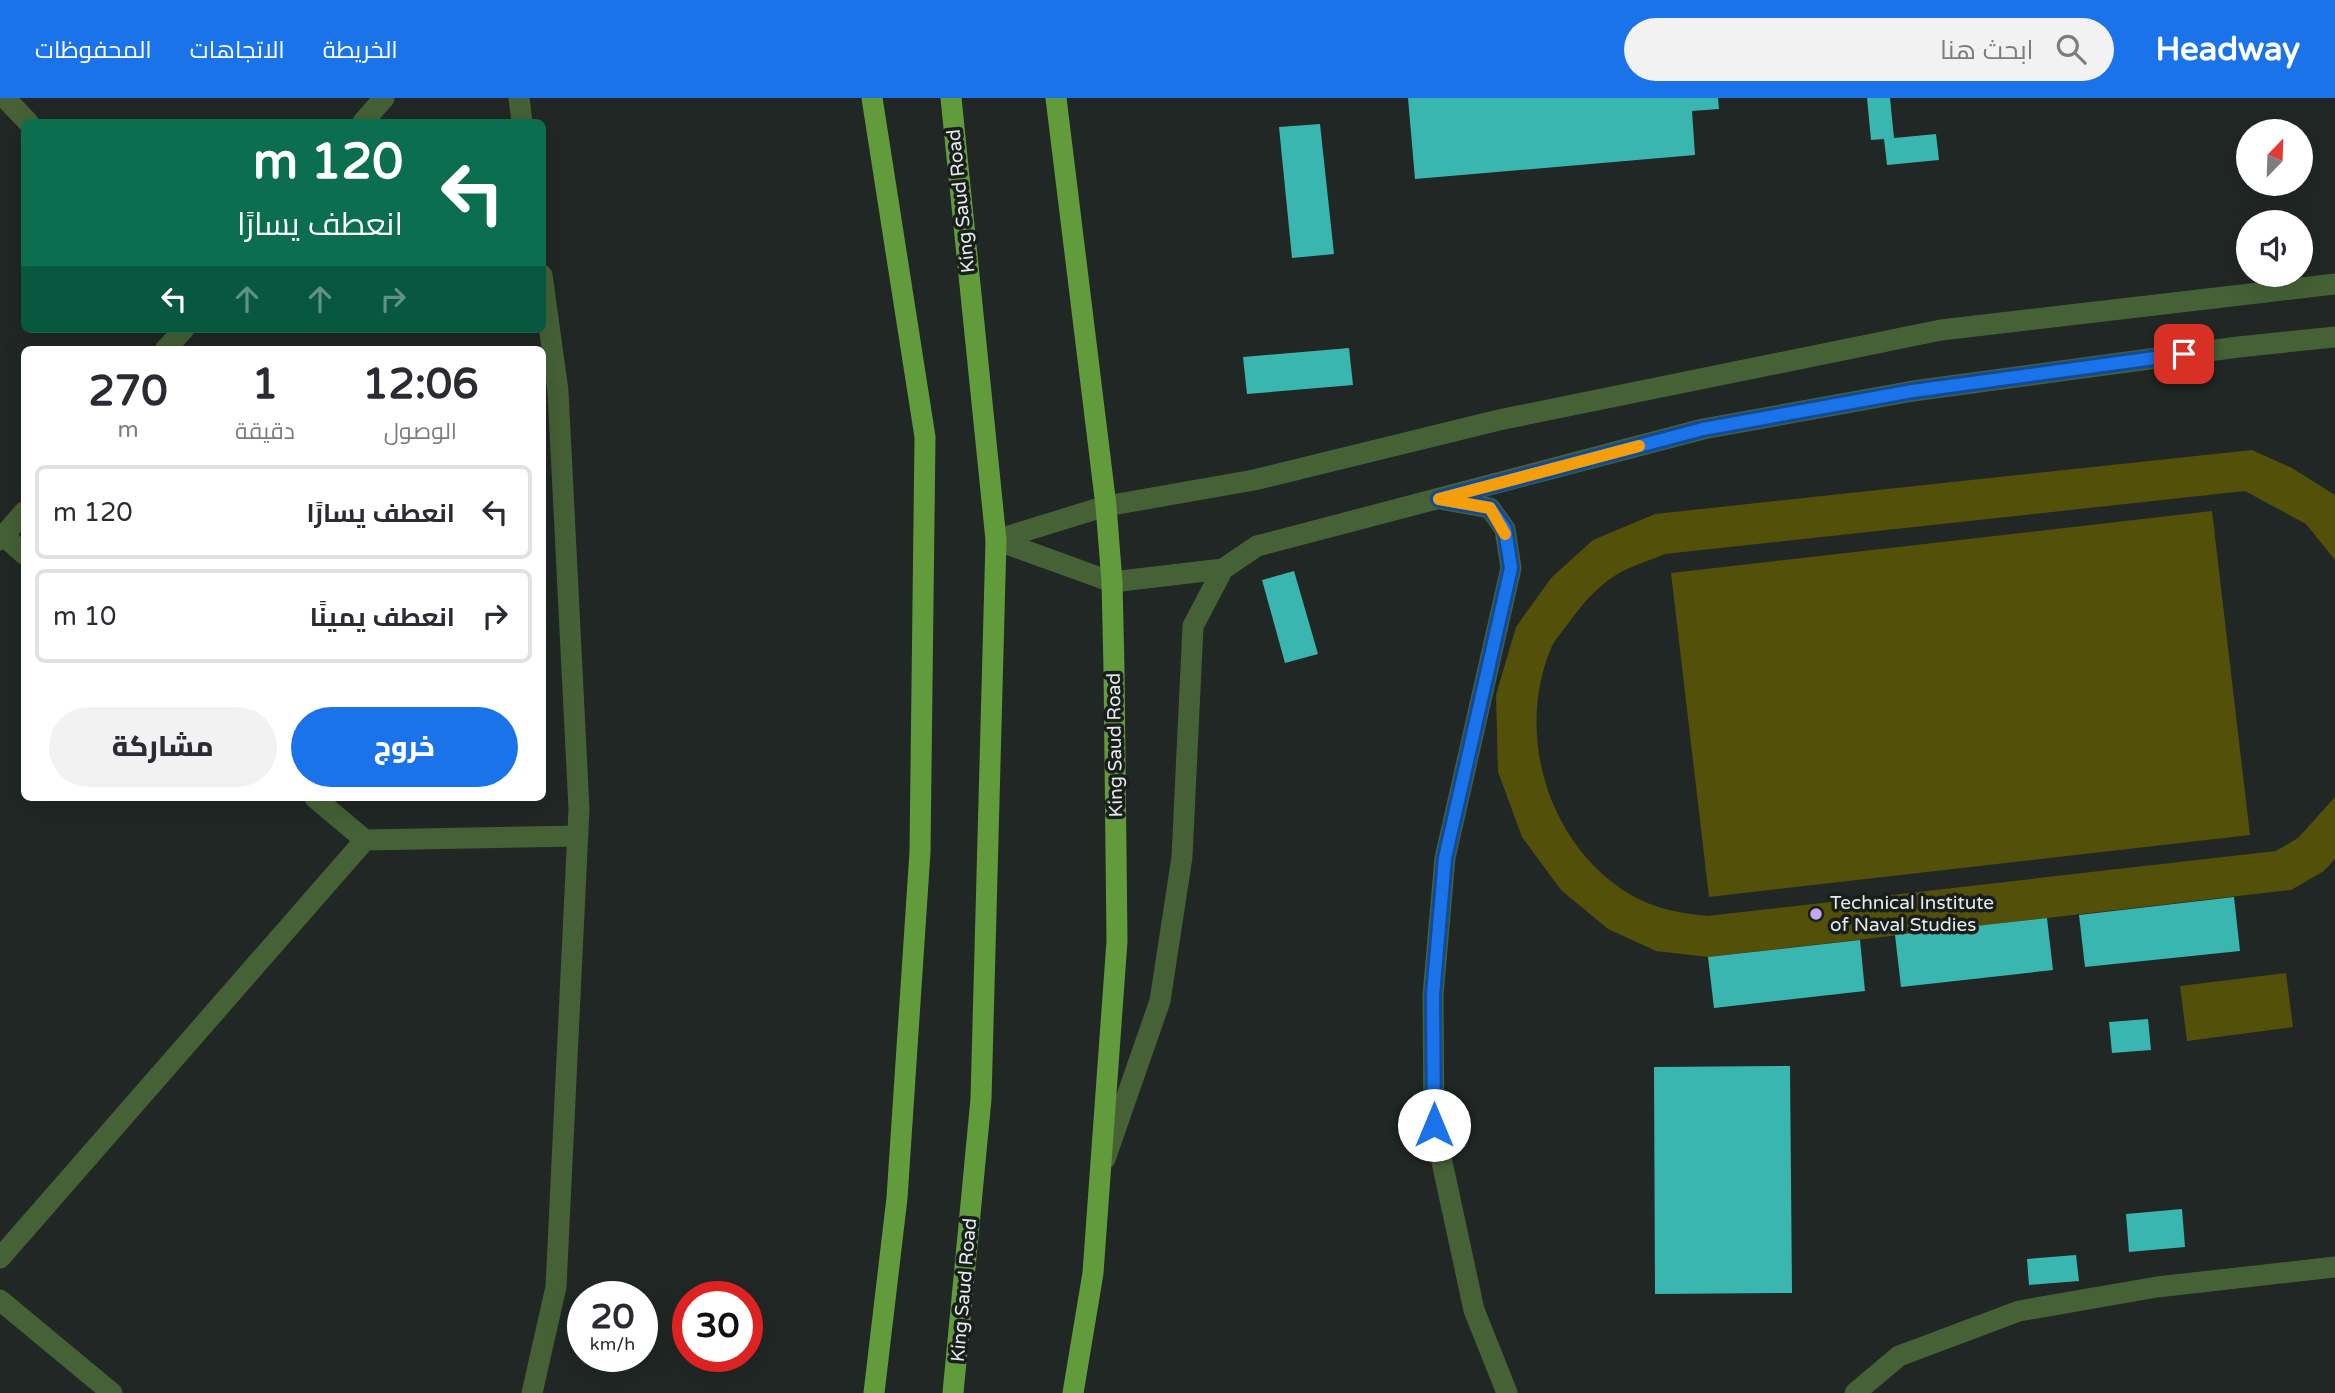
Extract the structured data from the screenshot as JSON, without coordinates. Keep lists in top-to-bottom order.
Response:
{
  "streets": {
    "main road": ["King Saud Road"]
  },
  "places": ["Technical Institute of Naval Studies"],
  "north": "top right",
  "page": {
    "header": "Headway",
    "search": "ابحث هنا",
    "nav": ["الخريطة", "الاتجاهات", "المحفوظات"],
    "turn": ["120 m", "انعطف يسارًا"],
    "eta": [
      "12:06",
      "الوصول",
      "1",
      "دقيقة",
      "270",
      "m"
    ],
    "list": [
      {
        "name": "انعطف يسارًا",
        "value": "120 m"
      },
      {
        "name": "انعطف يمينًا",
        "value": "10 m"
      }
    ],
    "buttons": ["خروج", "مشاركة"],
    "speed": "20 km/h",
    "limit": "30"
  }
}
